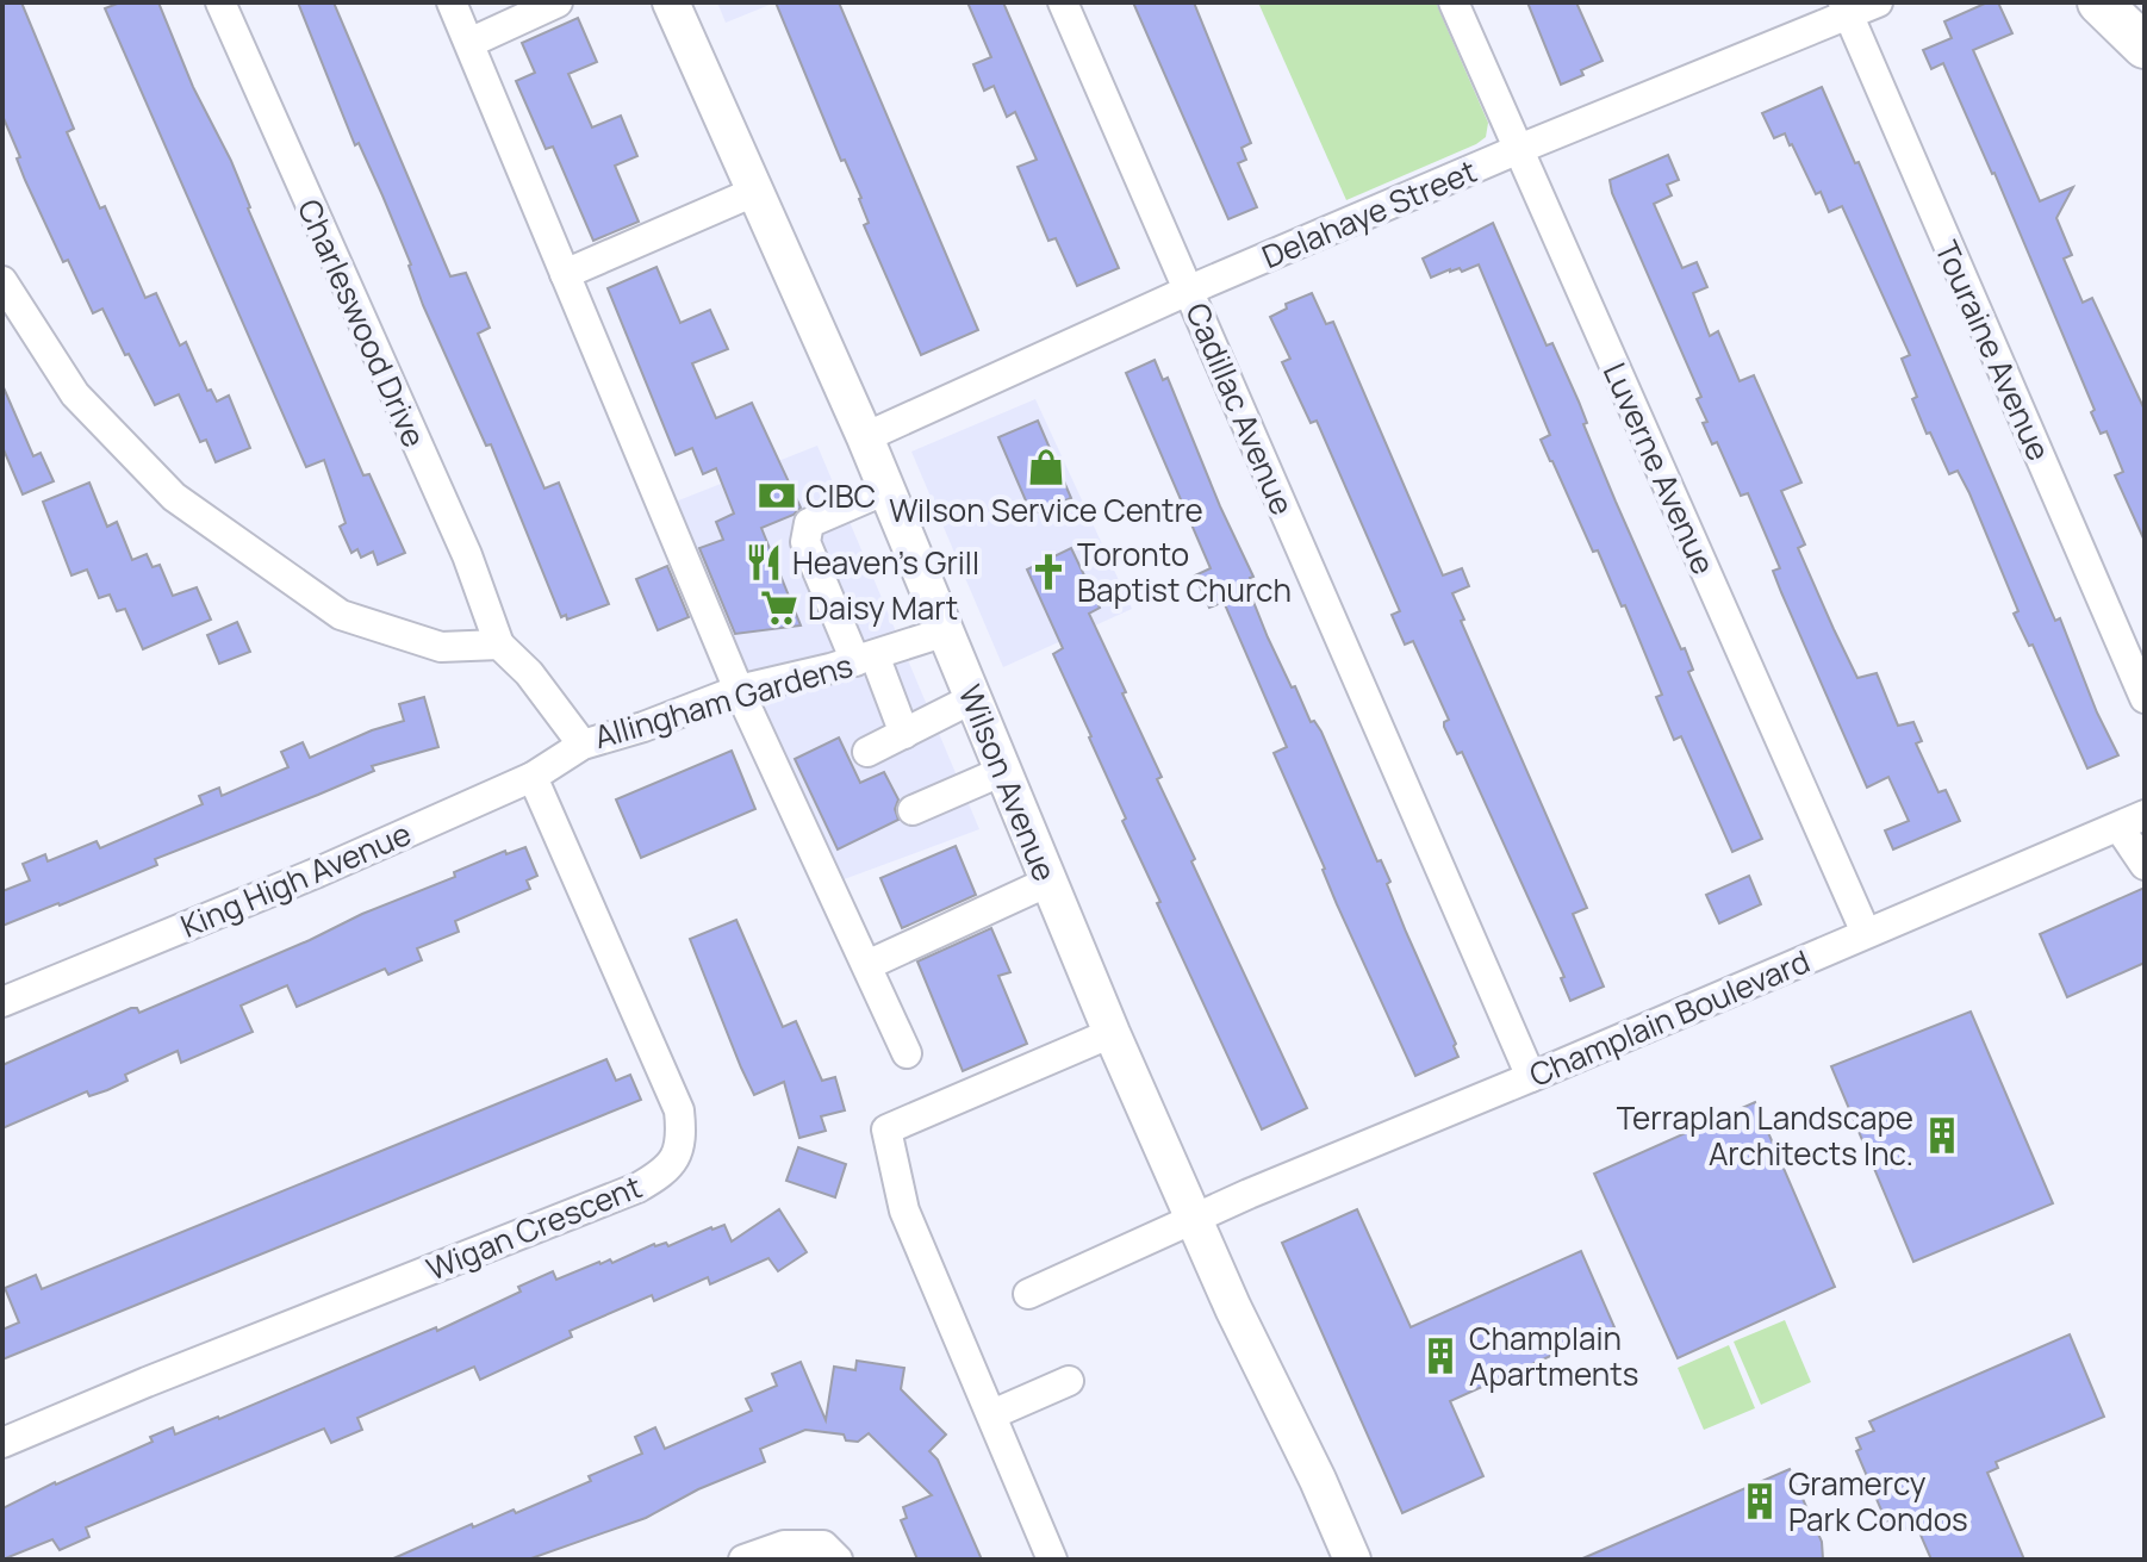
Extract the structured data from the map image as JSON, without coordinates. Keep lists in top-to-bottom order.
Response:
{
  "streets": {
    "main road": ["Wilson Avenue"],
    "street": [
      "Delahaye Street",
      "Charleswood Drive",
      "Touraine Avenue",
      "Cadillac Avenue",
      "Luverne Avenue",
      "Allingham Gardens",
      "King High Avenue",
      "Champlain Boulevard",
      "Wigan Crescent"
    ]
  },
  "crossings": [
    ["Delahaye Street", "Touraine Avenue"],
    ["Delahaye Street", "Cadillac Avenue"],
    ["Delahaye Street", "Luverne Avenue"],
    ["Delahaye Street", "Wilson Avenue"],
    ["Charleswood Drive", "Allingham Gardens"],
    ["Cadillac Avenue", "Champlain Boulevard"],
    ["Luverne Avenue", "Champlain Boulevard"],
    ["Allingham Gardens", "Wilson Avenue"],
    ["Allingham Gardens", "King High Avenue"],
    ["Wilson Avenue", "Champlain Boulevard"],
    ["King High Avenue", "Wigan Crescent"]
  ],
  "places": {
    "shop": ["Wilson Service Centre"],
    "bank": ["CIBC"],
    "restaurant": ["Heaven's Grill"],
    "church": ["Toronto Baptist Church"],
    "supermarket": ["Daisy Mart"],
    "building": ["Terraplan Landscape Architects Inc.", "Champlain Apartments", "Gramercy Park Condos"]
  }
}
